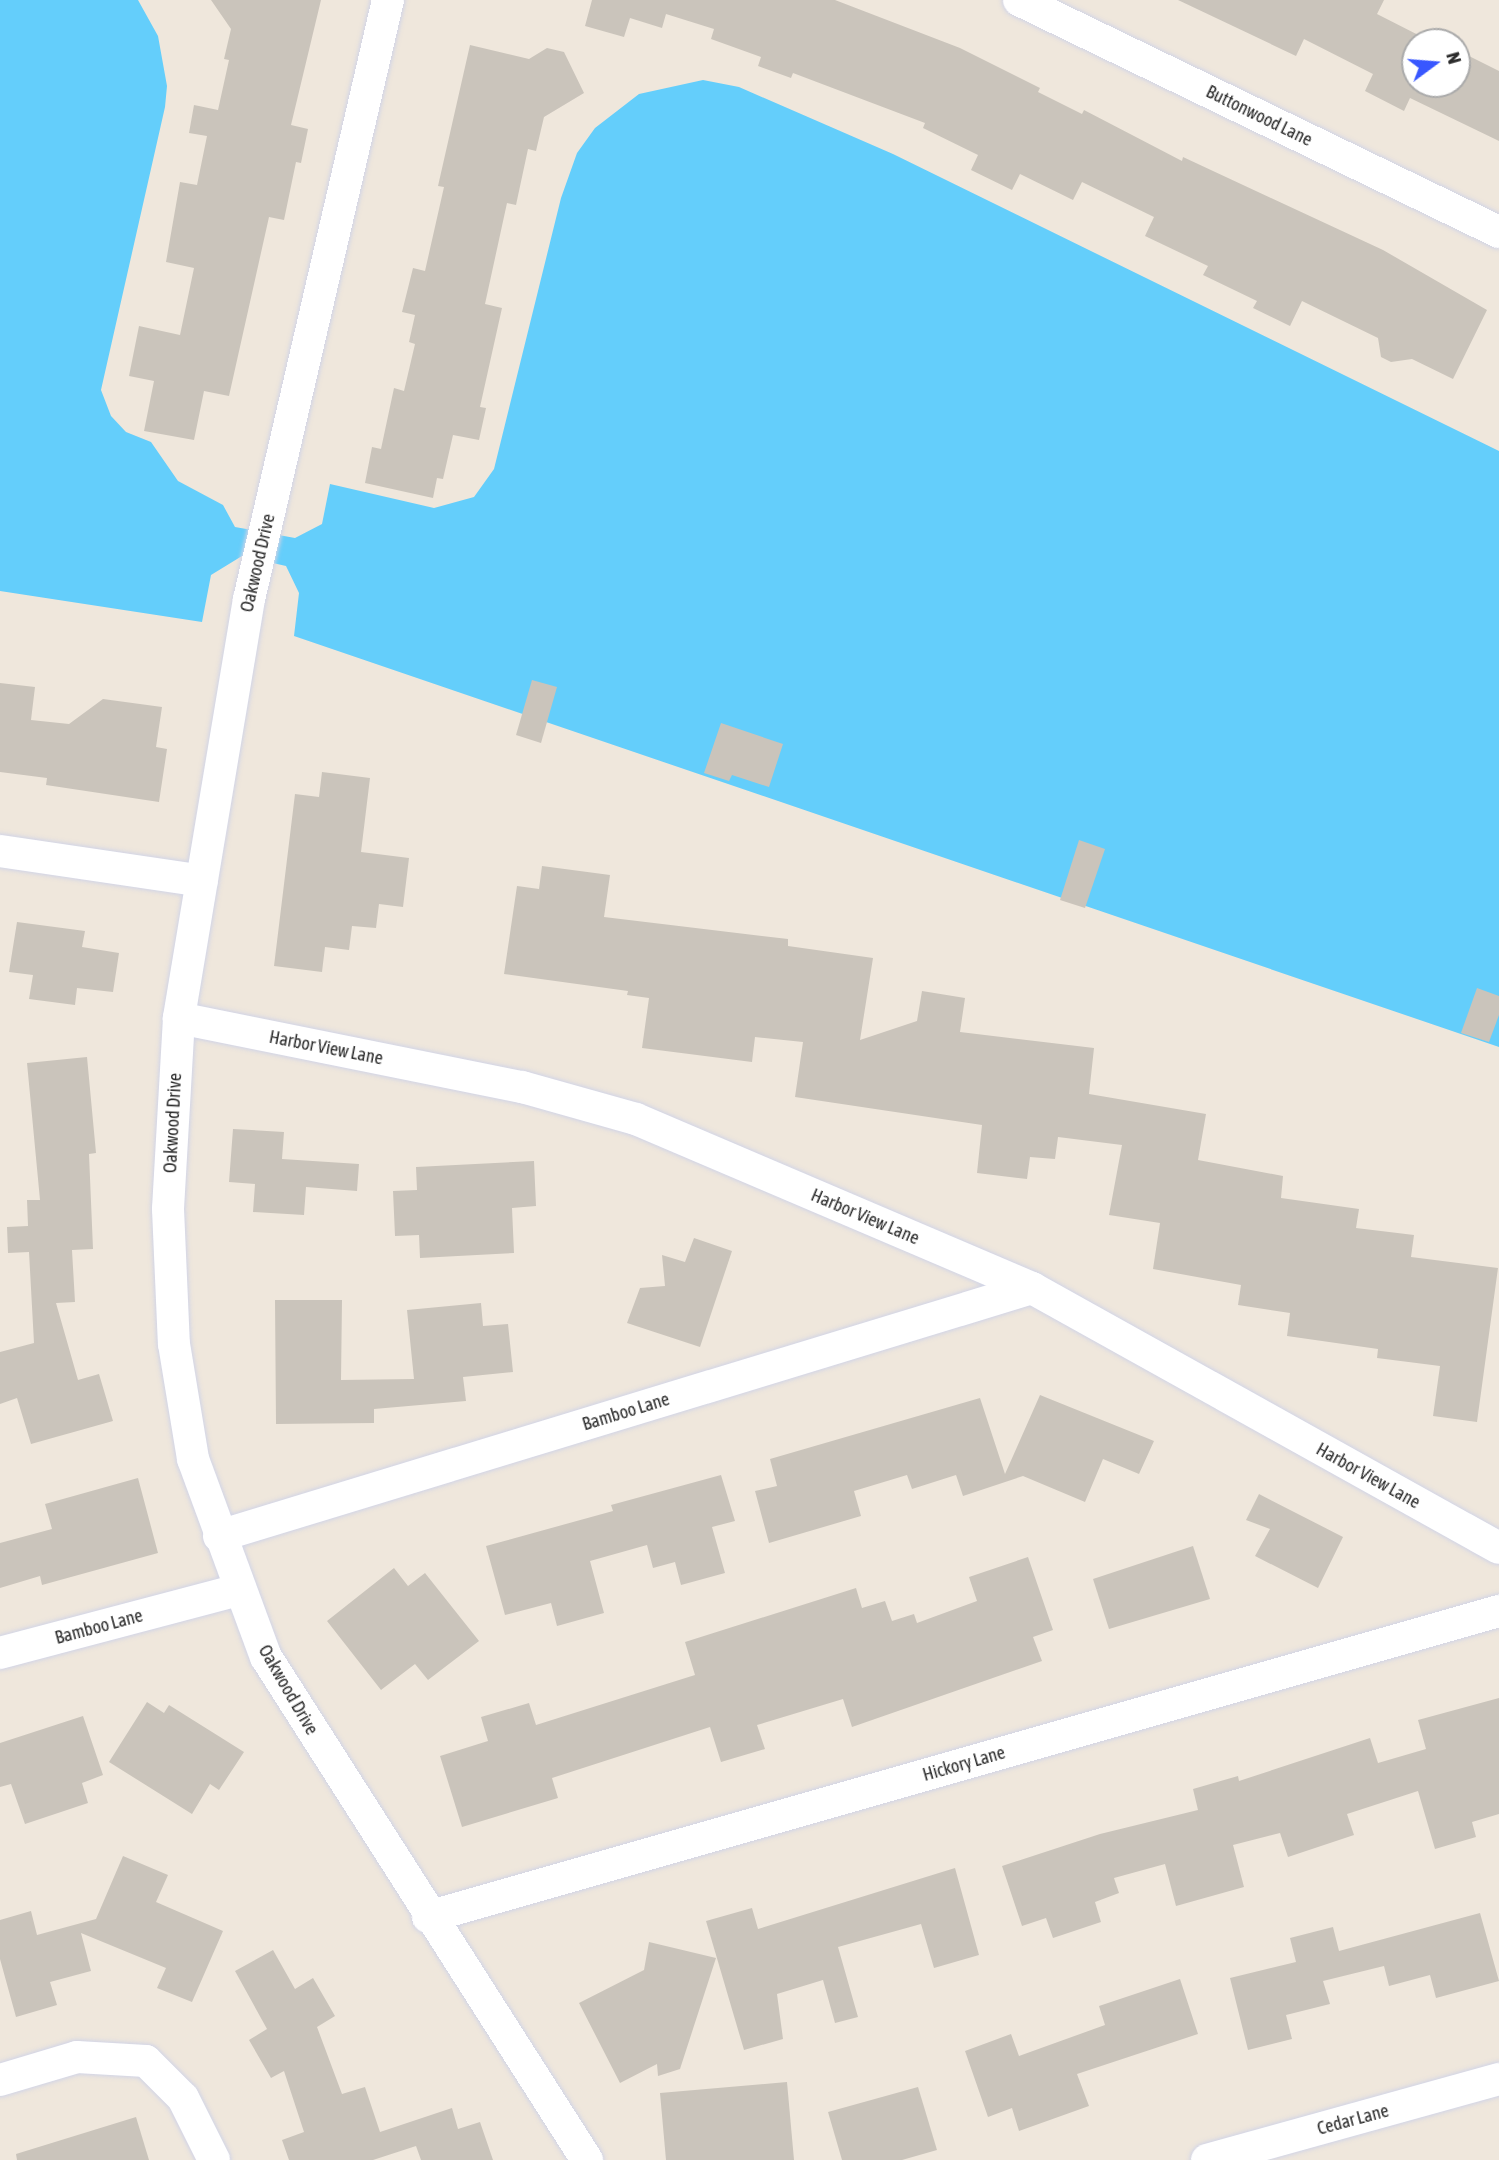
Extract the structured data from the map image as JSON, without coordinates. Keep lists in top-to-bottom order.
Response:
{
  "streets": {
    "street": [
      "Buttonwood Lane",
      "Oakwood Drive",
      "Harbor View Lane",
      "Bamboo Lane",
      "Hickory Lane",
      "Cedar Lane"
    ]
  },
  "crossings": [
    ["Oakwood Drive", "Harbor View Lane"],
    ["Oakwood Drive", "Bamboo Lane"],
    ["Oakwood Drive", "Hickory Lane"],
    ["Harbor View Lane", "Bamboo Lane"]
  ],
  "north": "right"
}
